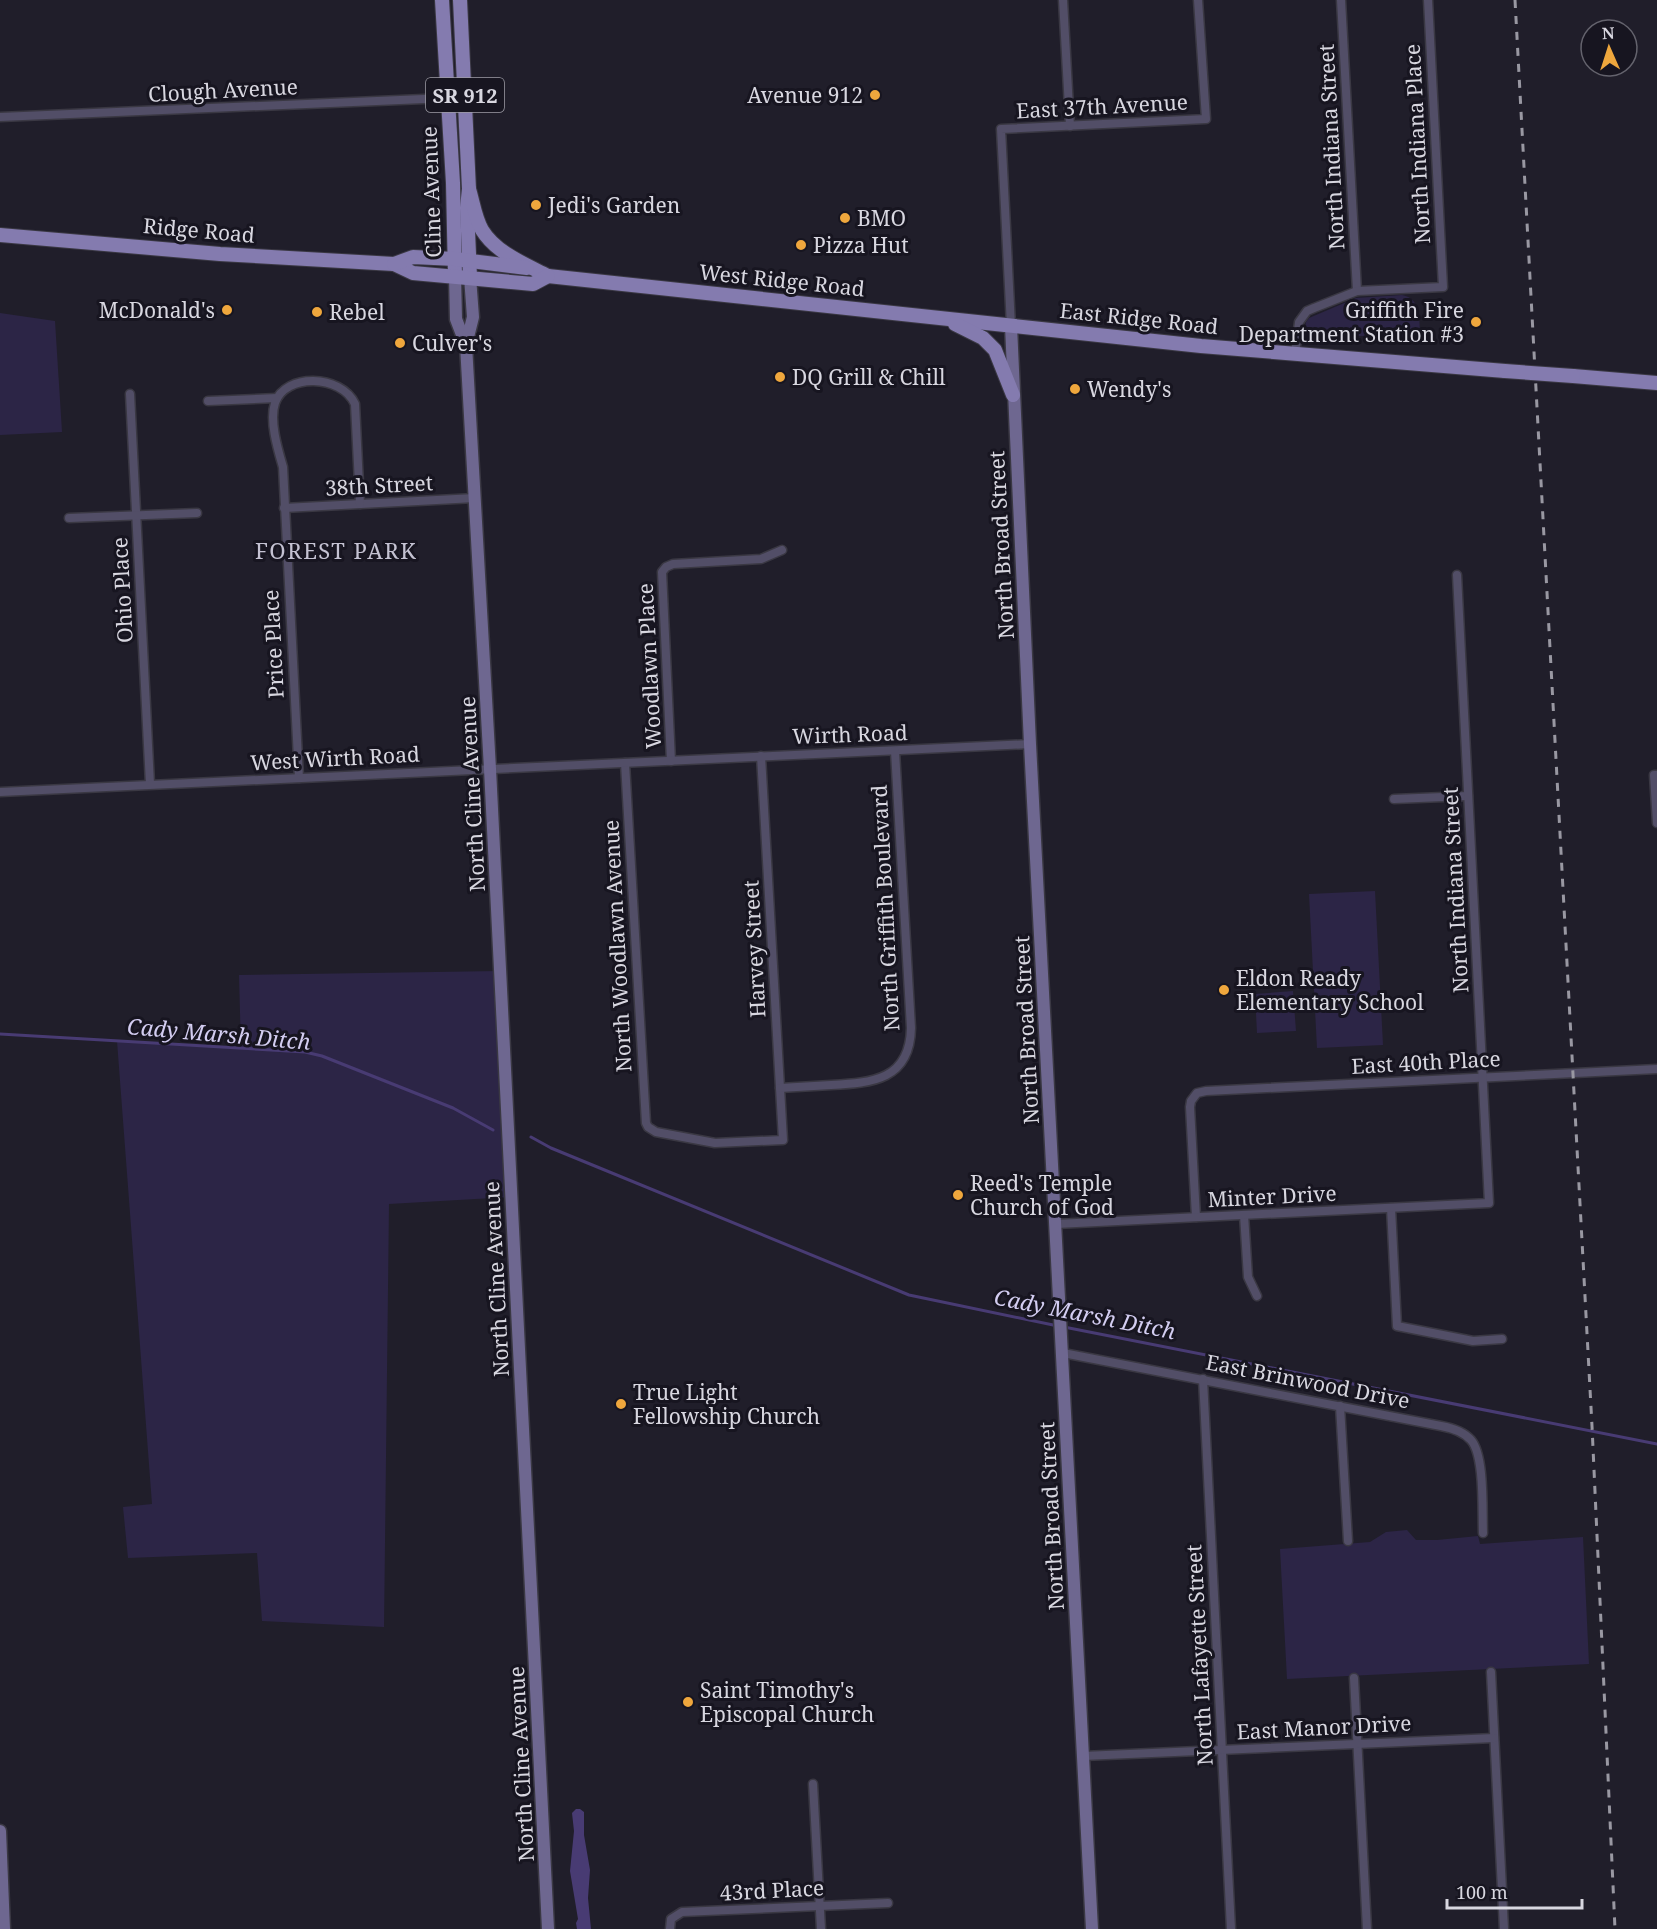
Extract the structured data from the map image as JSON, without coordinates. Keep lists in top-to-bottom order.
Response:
{
  "streets": {
    "main road": [
      "SR 912",
      "Cline Avenue",
      "Ridge Road",
      "West Ridge Road",
      "East Ridge Road"
    ],
    "street": [
      "Clough Avenue",
      "East 37th Avenue",
      "North Indiana Place",
      "North Indiana Street",
      "38th Street",
      "North Broad Street",
      "Ohio Place",
      "Price Place",
      "Woodlawn Place",
      "Wirth Road",
      "West Wirth Road",
      "North Cline Avenue",
      "North Griffith Boulevard",
      "North Woodlawn Avenue",
      "Harvey Street",
      "East 40th Place",
      "Minter Drive",
      "East Brinwood Drive",
      "North Lafayette Street",
      "East Manor Drive",
      "43rd Place"
    ]
  },
  "crossings": [
    ["Clough Avenue", "Cline Avenue"],
    ["East 37th Avenue", "North Broad Street"],
    ["North Indiana Place", "North Indiana Street"],
    ["North Indiana Street", "East 40th Place"],
    ["North Indiana Street", "Minter Drive"],
    ["Cline Avenue", "Ridge Road"],
    ["Cline Avenue", "West Ridge Road"],
    ["Cline Avenue", "38th Street"],
    ["Cline Avenue", "North Cline Avenue"],
    ["Ridge Road", "West Ridge Road"],
    ["West Ridge Road", "East Ridge Road"],
    ["West Ridge Road", "North Broad Street"],
    ["East Ridge Road", "North Broad Street"],
    ["38th Street", "Price Place"],
    ["North Broad Street", "Wirth Road"],
    ["North Broad Street", "Minter Drive"],
    ["North Broad Street", "East Brinwood Drive"],
    ["North Broad Street", "East Manor Drive"],
    ["Ohio Place", "West Wirth Road"],
    ["Price Place", "West Wirth Road"],
    ["Woodlawn Place", "Wirth Road"],
    ["Woodlawn Place", "West Wirth Road"],
    ["Wirth Road", "West Wirth Road"],
    ["Wirth Road", "North Griffith Boulevard"],
    ["Wirth Road", "Harvey Street"],
    ["West Wirth Road", "North Cline Avenue"],
    ["West Wirth Road", "North Woodlawn Avenue"],
    ["North Griffith Boulevard", "Harvey Street"],
    ["North Woodlawn Avenue", "Harvey Street"],
    ["East 40th Place", "Minter Drive"],
    ["East Brinwood Drive", "North Lafayette Street"],
    ["North Lafayette Street", "East Manor Drive"]
  ],
  "districts": ["FOREST PARK"],
  "water": ["Cady Marsh Ditch"],
  "places": [
    "Avenue 912",
    "Jedi's Garden",
    "BMO",
    "Pizza Hut",
    "McDonald's",
    "Rebel",
    "Griffith Fire Department Station #3",
    "Culver's",
    "DQ Grill & Chill",
    "Wendy's",
    "Eldon Ready Elementary School",
    "Reed's Temple Church of God",
    "True Light Fellowship Church",
    "Saint Timothy's Episcopal Church"
  ],
  "scale_bar": "100 m",
  "north": "top"
}
